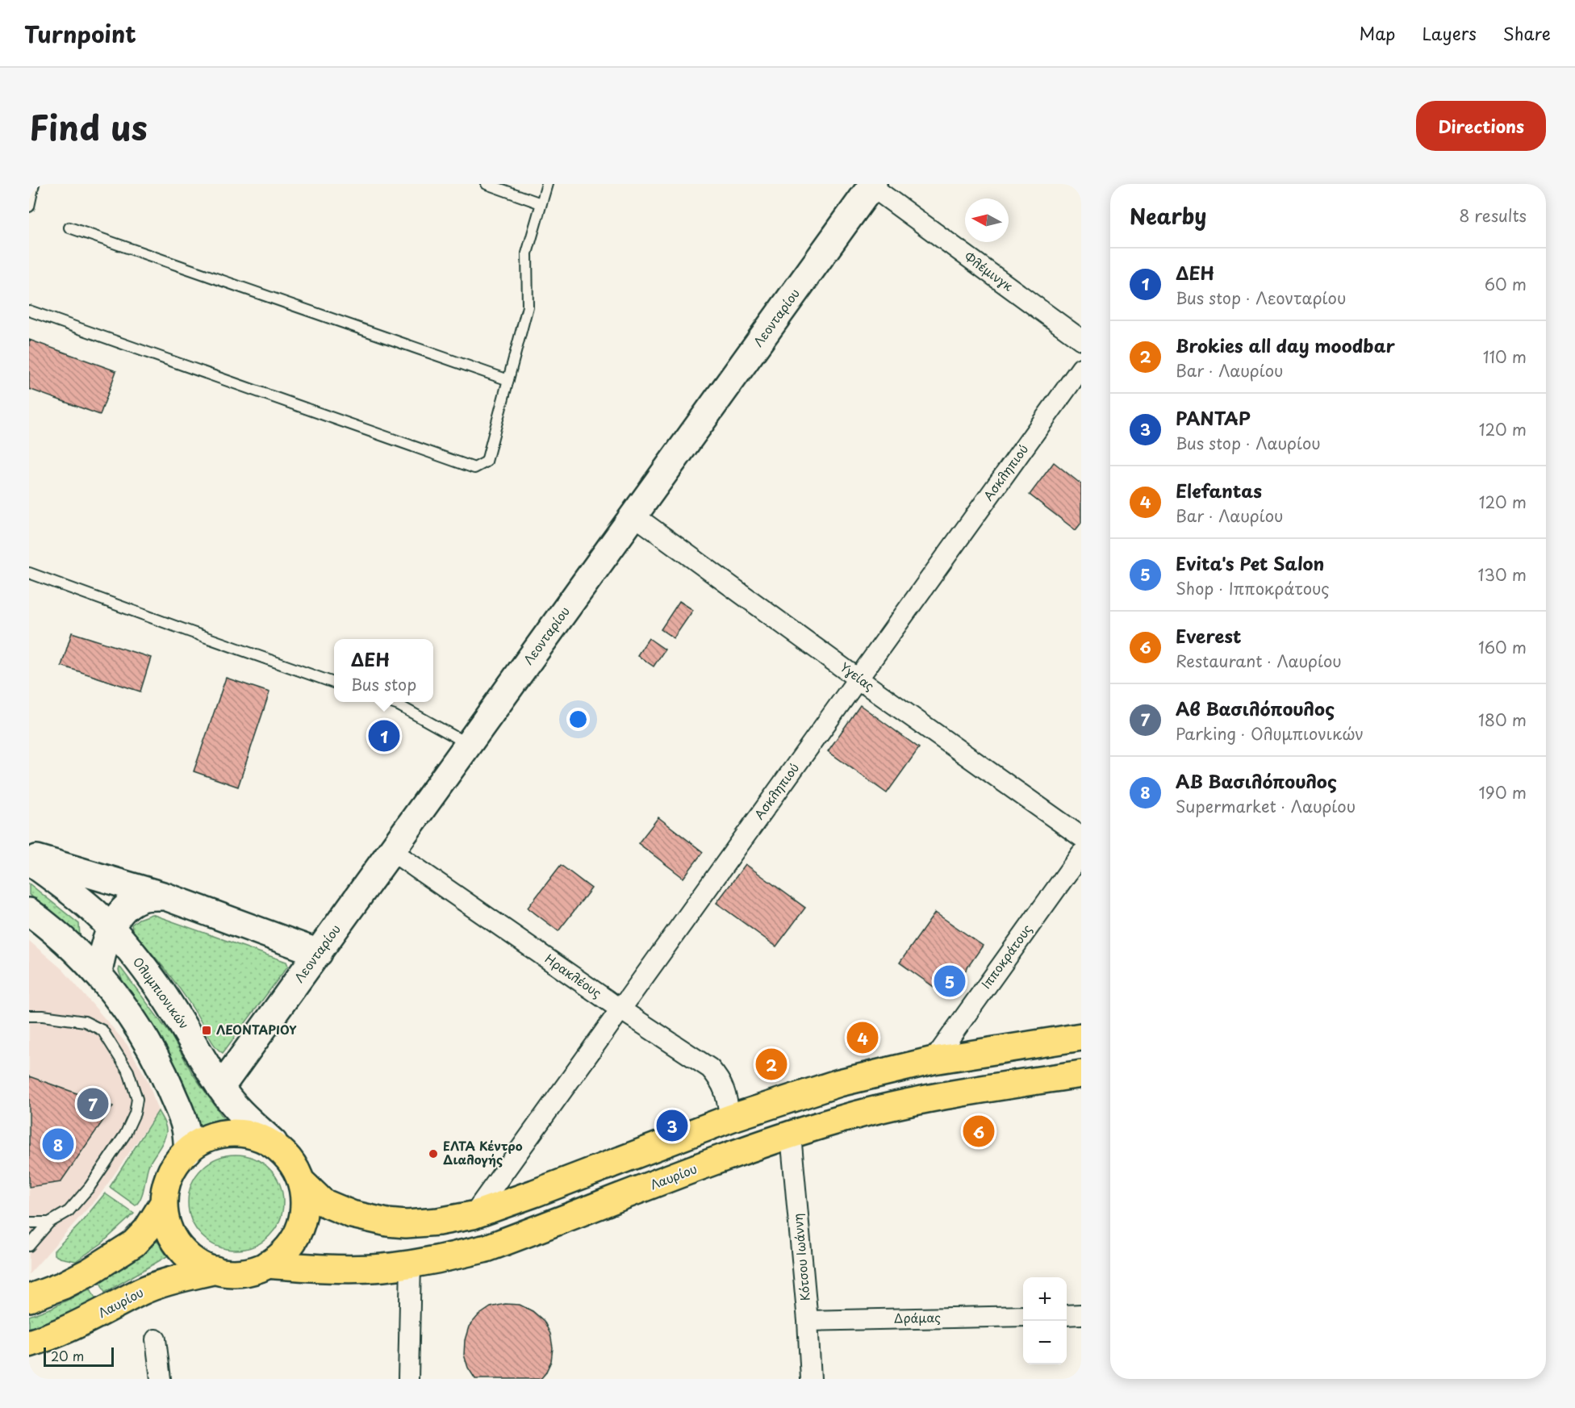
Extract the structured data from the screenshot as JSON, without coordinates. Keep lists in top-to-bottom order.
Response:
{
  "streets": {
    "main road": ["Λαυρίου"],
    "street": [
      "Φλέμινγκ",
      "Λεονταρίου",
      "Ασκληπιού",
      "Υγείας",
      "Ιπποκράτους",
      "Ηρακλέους",
      "Ολυμπιονικών",
      "Κότσου Ιωάννη",
      "Δράμας"
    ]
  },
  "crossings": [
    ["Φλέμινγκ", "Λεονταρίου"],
    ["Λεονταρίου", "Υγείας"],
    ["Λεονταρίου", "Ηρακλέους"],
    ["Λεονταρίου", "Ολυμπιονικών"],
    ["Ασκληπιού", "Υγείας"],
    ["Ασκληπιού", "Ηρακλέους"],
    ["Ασκληπιού", "Λαυρίου"],
    ["Ιπποκράτους", "Λαυρίου"],
    ["Ηρακλέους", "Λαυρίου"],
    ["Ολυμπιονικών", "Λαυρίου"],
    ["Λαυρίου", "Κότσου Ιωάννη"],
    ["Κότσου Ιωάννη", "Δράμας"]
  ],
  "places": {
    "transit": ["ΛΕΟΝΤΑΡΙΟΥ"],
    "other": ["ΕΛΤΑ Κέντρο Διαλογής"]
  },
  "scale_bar": "20 m",
  "north": "left",
  "page": {
    "header": "Turnpoint",
    "nav": ["Map", "Layers", "Share"],
    "title": "Find us",
    "buttons": "Directions",
    "heading": ["Nearby", "8 results"],
    "list": [
      {
        "mark": "1",
        "name": "ΔΕΗ",
        "note": "Bus stop · Λεονταρίου",
        "value": "60 m"
      },
      {
        "mark": "2",
        "name": "Brokies all day moodbar",
        "note": "Bar · Λαυρίου",
        "value": "110 m"
      },
      {
        "mark": "3",
        "name": "ΡΑΝΤΑΡ",
        "note": "Bus stop · Λαυρίου",
        "value": "120 m"
      },
      {
        "mark": "4",
        "name": "Elefantas",
        "note": "Bar · Λαυρίου",
        "value": "120 m"
      },
      {
        "mark": "5",
        "name": "Evita's Pet Salon",
        "note": "Shop · Ιπποκράτους",
        "value": "130 m"
      },
      {
        "mark": "6",
        "name": "Everest",
        "note": "Restaurant · Λαυρίου",
        "value": "160 m"
      },
      {
        "mark": "7",
        "name": "Αβ Βασιλόπουλος",
        "note": "Parking · Ολυμπιονικών",
        "value": "180 m"
      },
      {
        "mark": "8",
        "name": "ΑΒ Βασιλόπουλος",
        "note": "Supermarket · Λαυρίου",
        "value": "190 m"
      }
    ],
    "popup": ["ΔΕΗ", "Bus stop"],
    "pins": [
      "1",
      "5",
      "4",
      "2",
      "7",
      "3",
      "6",
      "8"
    ],
    "map_buttons": ["+", "−"],
    "scale": "20 m"
  }
}
